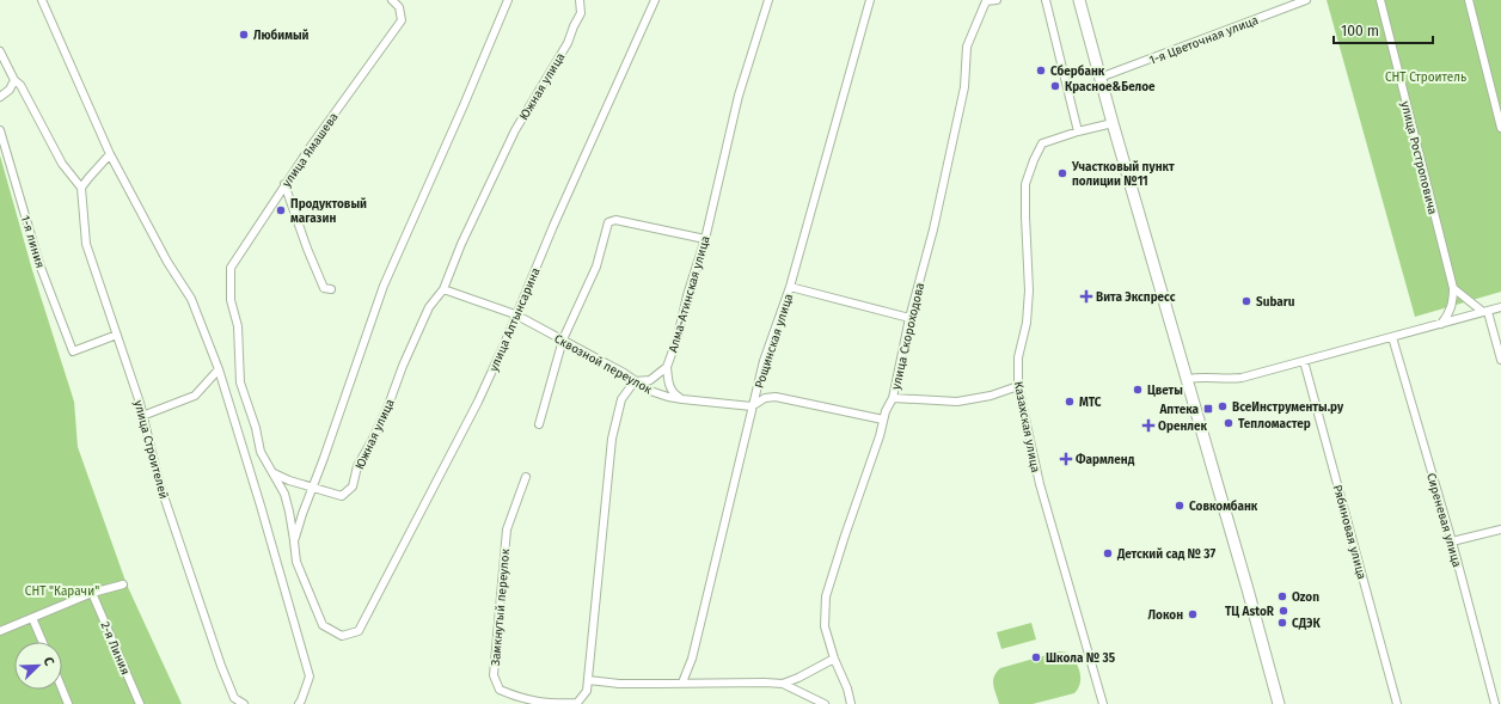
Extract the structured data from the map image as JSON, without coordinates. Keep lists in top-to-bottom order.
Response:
{
  "streets": {
    "street": [
      "1-я Цветочная улица",
      "Южная улица",
      "улица Ямашева",
      "улица Ростроповича",
      "1-я линия",
      "Алма-Атинская улица",
      "улица Алтынсарина",
      "улица Скороходова",
      "Рощинская улица",
      "Сквозной переулок",
      "Казахская улица",
      "улица Строителей",
      "Сиреневая улица",
      "Рябиновая улица",
      "Замкнутый переулок",
      "2-я Линия"
    ]
  },
  "crossings": [
    ["Южная улица", "Сквозной переулок"],
    ["улица Ямашева", "улица Алтынсарина"],
    ["1-я линия", "улица Строителей"],
    ["Алма-Атинская улица", "Сквозной переулок"],
    ["улица Алтынсарина", "Сквозной переулок"],
    ["улица Скороходова", "Сквозной переулок"],
    ["Рощинская улица", "Сквозной переулок"]
  ],
  "parks": ["СНТ Строитель", "СНТ \"Карачи\""],
  "places": {
    "other": [
      "Любимый",
      "Сбербанк",
      "Красное&Белое",
      "Участковый пункт полиции №11",
      "Продуктовый магазин",
      "Subaru",
      "Цветы",
      "МТС",
      "ВсеИнструменты.ру",
      "Тепломастер",
      "Совкомбанк",
      "Детский сад № 37",
      "Ozon",
      "ТЦ AstoR",
      "Локон",
      "СДЭК",
      "Школа № 35"
    ],
    "health": ["Вита Экспресс", "Оренлек", "Фармленд"],
    "transit": ["Аптека"]
  },
  "scale_bar": "100 m",
  "north": "top right"
}
